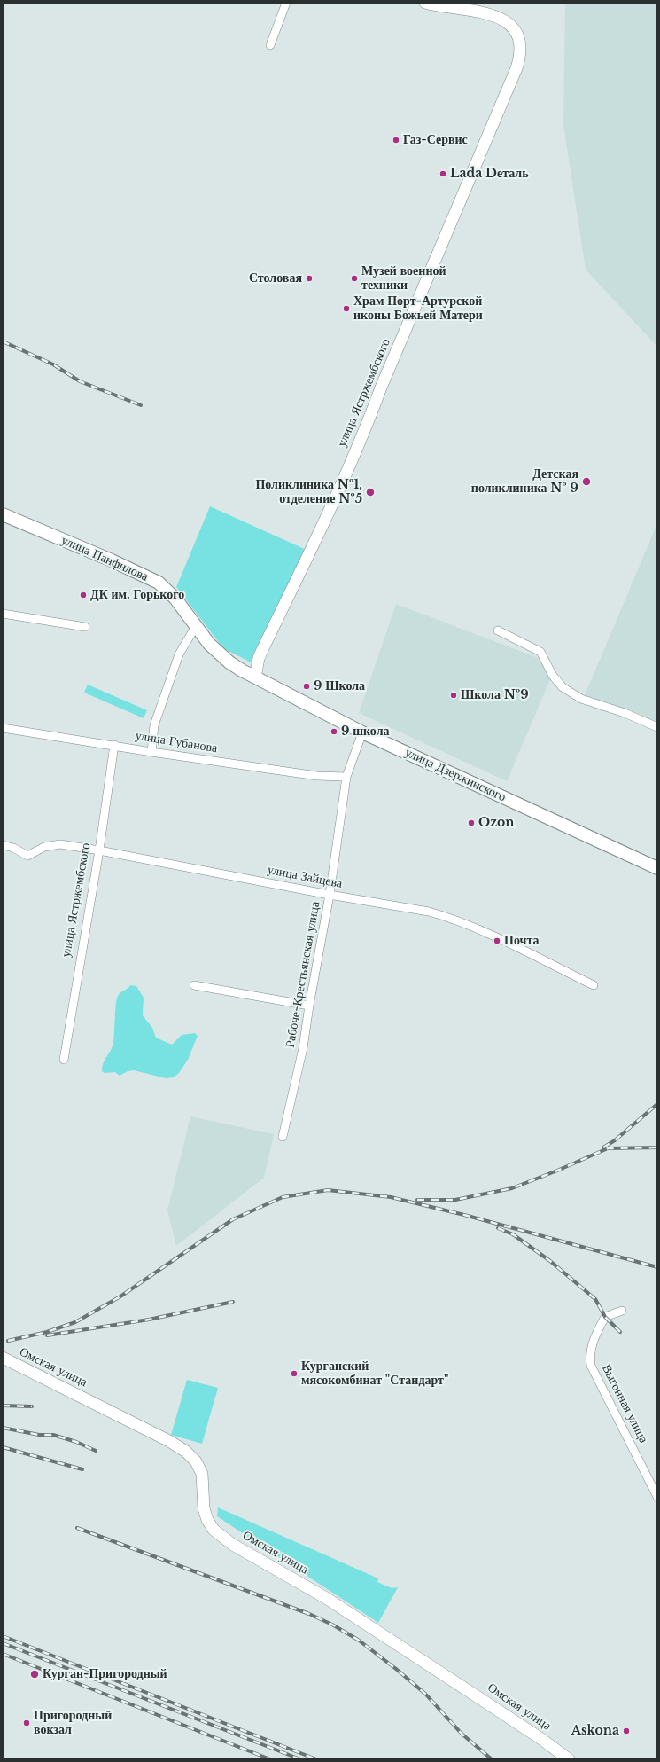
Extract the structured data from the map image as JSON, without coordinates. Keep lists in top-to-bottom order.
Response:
{
  "streets": {
    "main road": [
      "улица Ястржембского",
      "улица Панфилова",
      "улица Дзержинского",
      "Омская улица"
    ],
    "street": [
      "улица Губанова",
      "улица Зайцева",
      "Рабоче-Крестьянская улица",
      "Выгонная улица"
    ]
  },
  "crossings": [
    ["улица Ястржембского", "улица Панфилова"],
    ["улица Ястржембского", "улица Губанова"],
    ["улица Ястржембского", "улица Дзержинского"],
    ["улица Ястржембского", "улица Зайцева"],
    ["улица Панфилова", "улица Дзержинского"],
    ["улица Губанова", "Рабоче-Крестьянская улица"],
    ["улица Дзержинского", "Рабоче-Крестьянская улица"],
    ["улица Зайцева", "Рабоче-Крестьянская улица"]
  ],
  "places": [
    "Газ-Сервис",
    "Lada Dеталь",
    "Столовая",
    "Музей военной техники",
    "Храм Порт-Артурской иконы Божьей Матери",
    "Детская поликлиника № 9",
    "Поликлиника №1, отделение №5",
    "ДК им. Горького",
    "9 Школа",
    "Школа №9",
    "9 школа",
    "Ozon",
    "Почта",
    "Курганский мясокомбинат \"Стандарт\"",
    "Курган-Пригородный",
    "Пригородный вокзал",
    "Askona"
  ]
}
